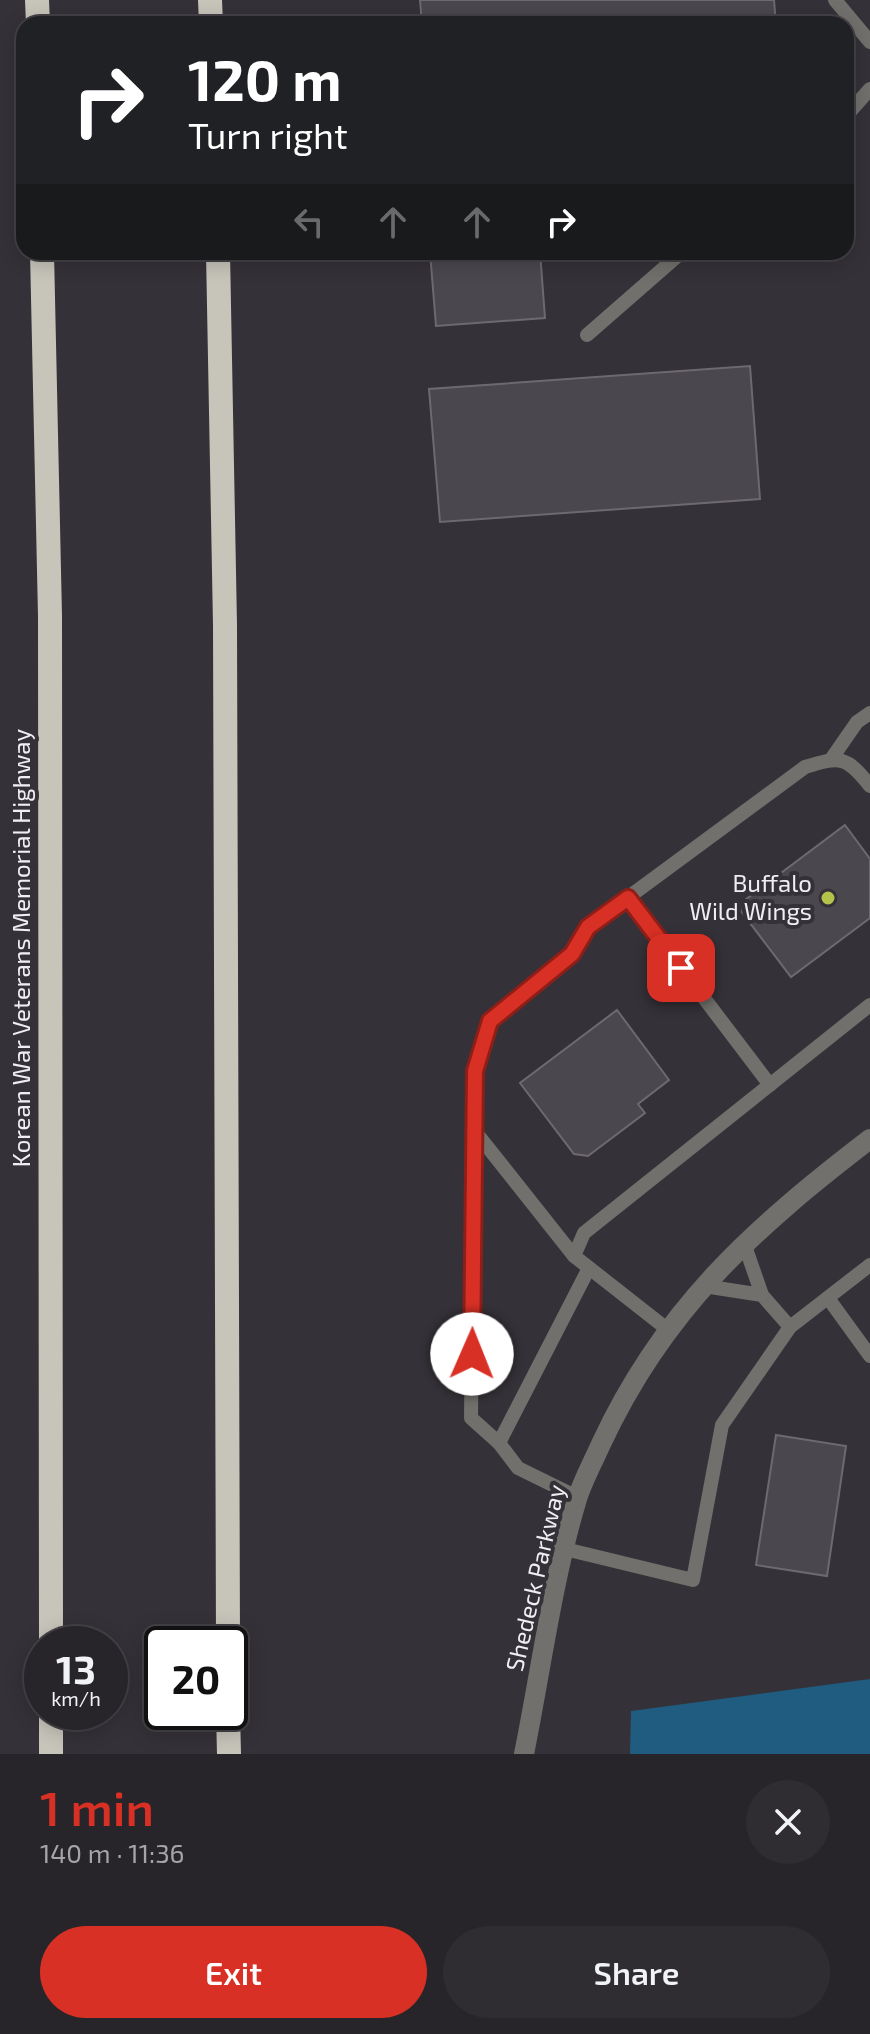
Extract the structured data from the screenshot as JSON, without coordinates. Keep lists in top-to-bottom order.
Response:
{
  "streets": {
    "highway": ["Korean War Veterans Memorial Highway"],
    "street": ["Shedeck Parkway"]
  },
  "places": ["Buffalo Wild Wings"],
  "page": {
    "turn": ["120 m", "Turn right"],
    "speed": "13 km/h",
    "limit": "20",
    "heading": ["1 min", "140 m · 11:36"],
    "buttons": ["Exit", "Share"]
  }
}
